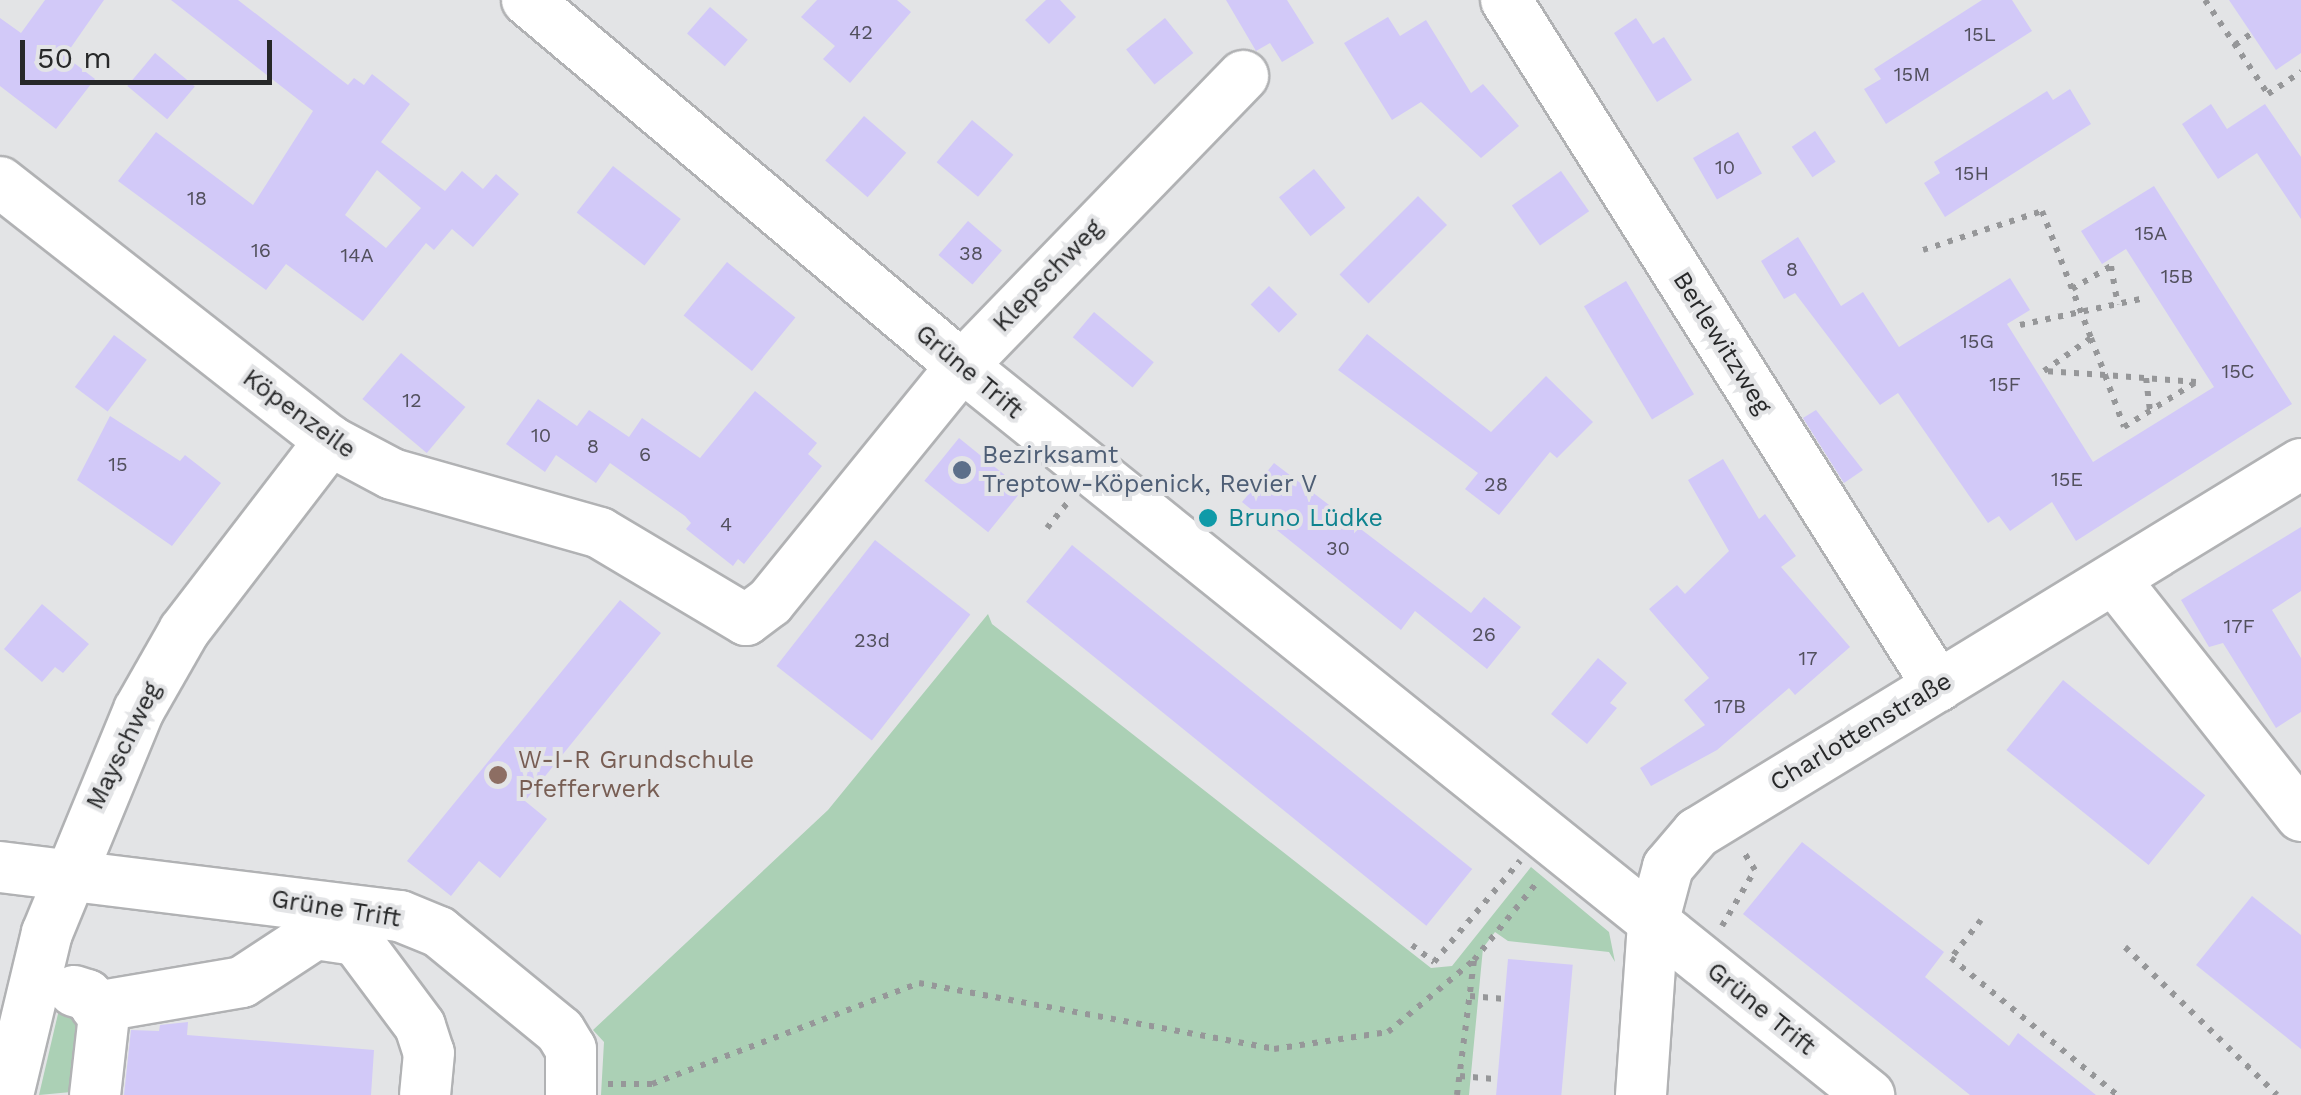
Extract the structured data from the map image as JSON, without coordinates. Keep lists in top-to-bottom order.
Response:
{
  "streets": {
    "street": [
      "Klepschweg",
      "Berlewitzweg",
      "Grüne Trift",
      "Köpenzeile",
      "Charlottenstraße",
      "Mayschweg"
    ]
  },
  "crossings": [
    ["Klepschweg", "Grüne Trift"],
    ["Klepschweg", "Köpenzeile"],
    ["Berlewitzweg", "Charlottenstraße"],
    ["Grüne Trift", "Charlottenstraße"],
    ["Grüne Trift", "Mayschweg"],
    ["Köpenzeile", "Mayschweg"]
  ],
  "places": ["Bezirksamt Treptow-Köpenick, Revier V", "Bruno Lüdke", "W-I-R Grundschule Pfefferwerk"],
  "house_numbers": [
    "42",
    "15L",
    "15M",
    "10",
    "15H",
    "18",
    "15A",
    "16",
    "38",
    "14A",
    "8",
    "15B",
    "15G",
    "15C",
    "15F",
    "12",
    "10",
    "8",
    "6",
    "15",
    "15E",
    "28",
    "4",
    "30",
    "17F",
    "26",
    "23d",
    "17",
    "17B"
  ],
  "scale_bar": "50 m"
}
